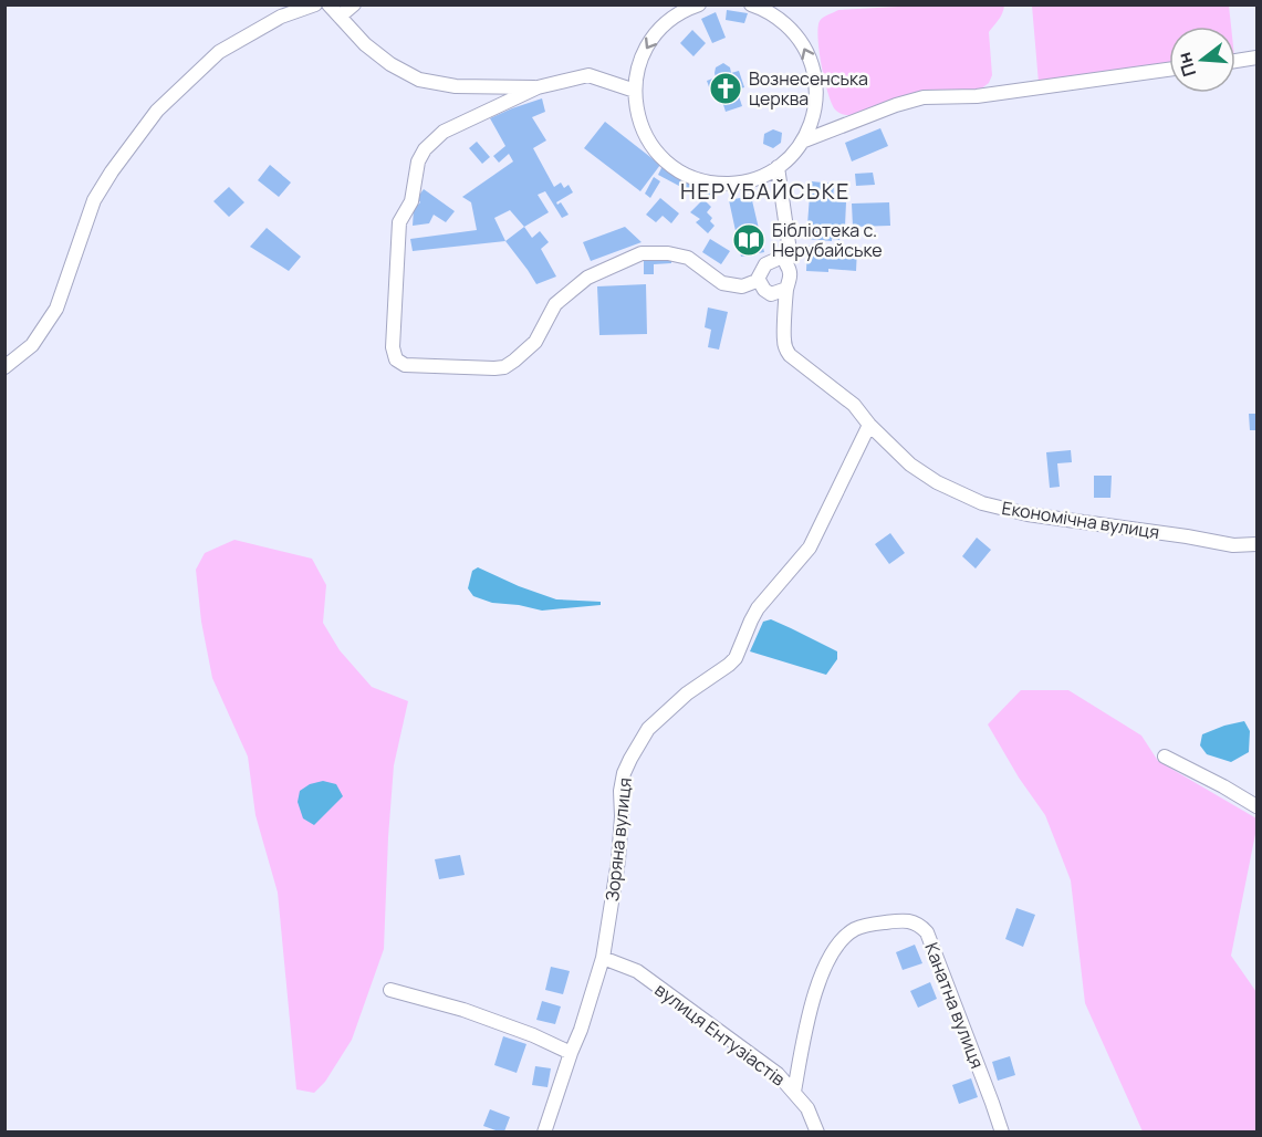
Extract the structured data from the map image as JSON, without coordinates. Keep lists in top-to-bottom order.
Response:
{
  "streets": {
    "street": [
      "Економічна вулиця",
      "Зоряна вулиця",
      "Канатна вулиця",
      "вулиця Ентузіастів"
    ]
  },
  "crossings": [
    ["Економічна вулиця", "Зоряна вулиця"],
    ["Зоряна вулиця", "вулиця Ентузіастів"],
    ["Канатна вулиця", "вулиця Ентузіастів"]
  ],
  "districts": ["НЕРУБАЙСЬКЕ"],
  "places": {
    "church": ["Вознесенська церква"],
    "library": ["Бібліотека с. Нерубайське"]
  },
  "north": "left"
}
